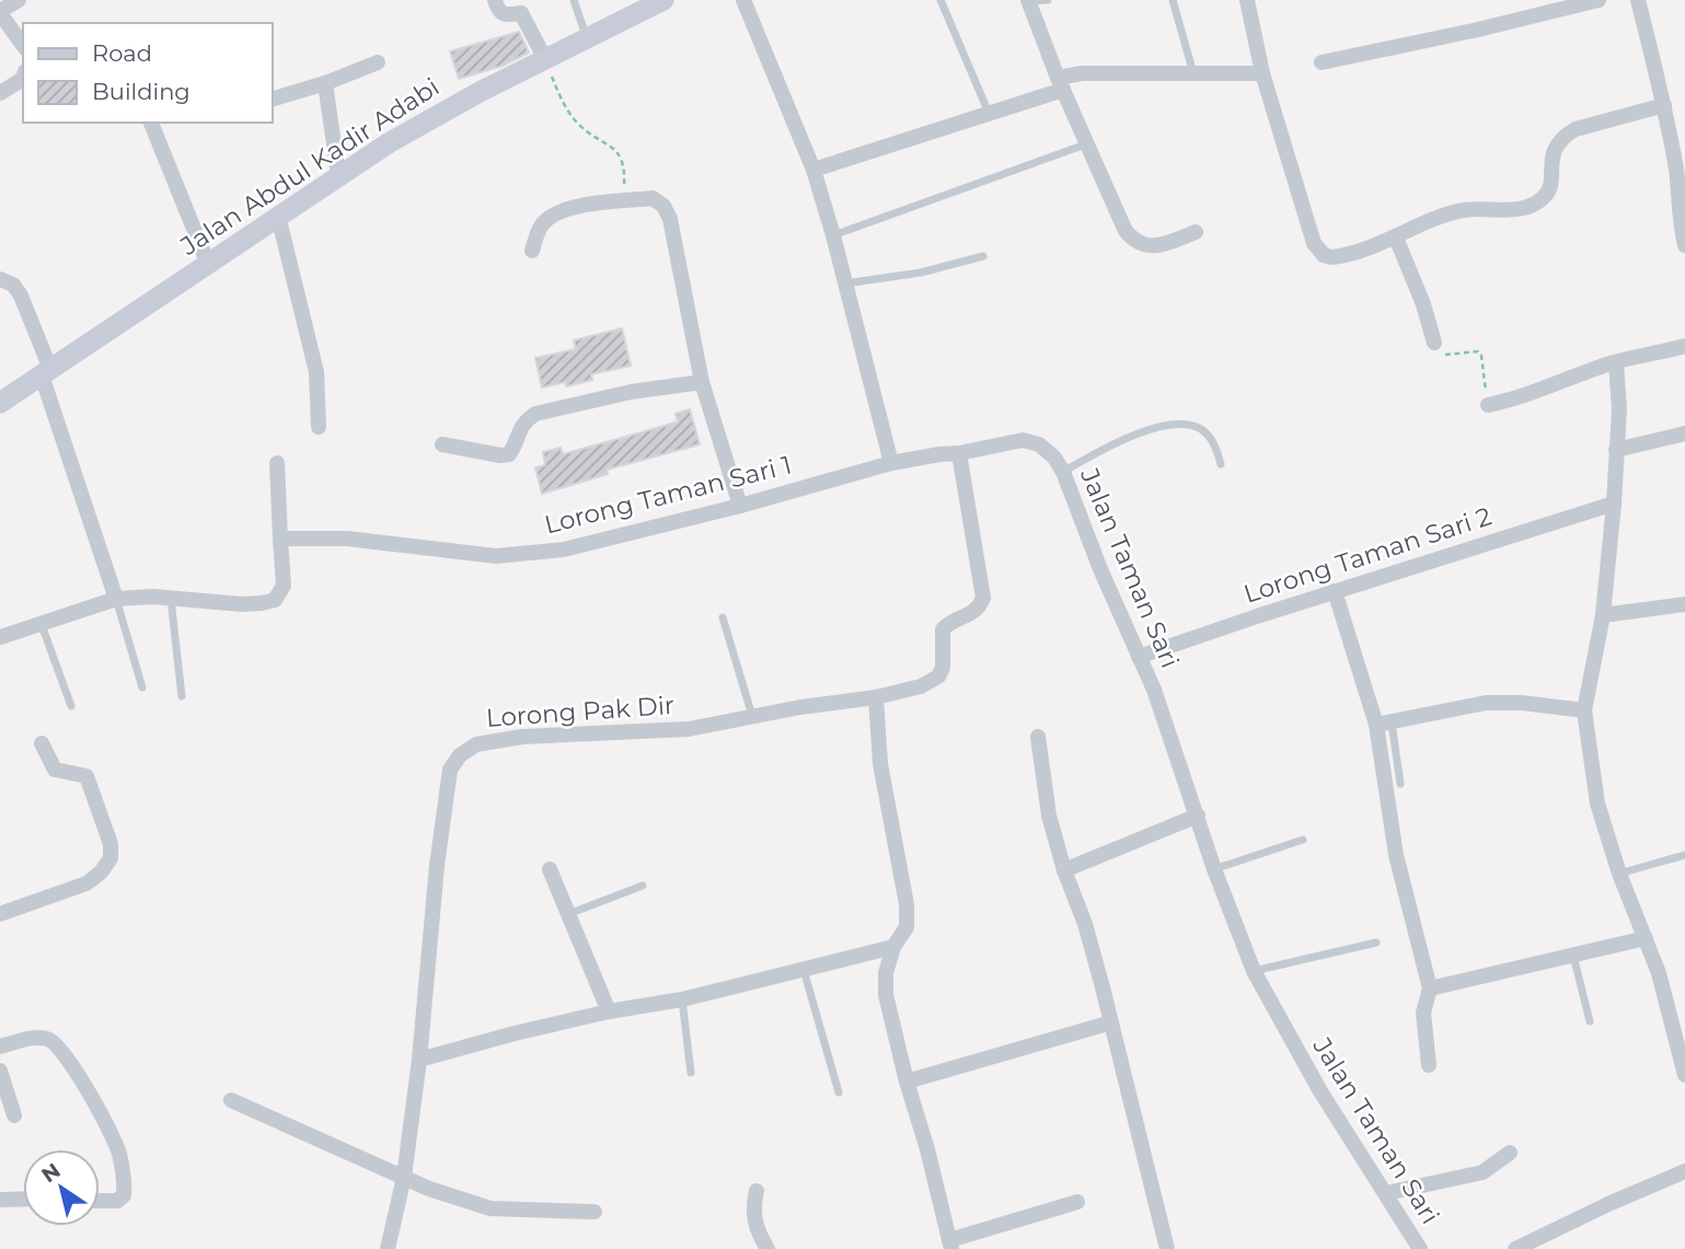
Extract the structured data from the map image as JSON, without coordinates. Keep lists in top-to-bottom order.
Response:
{
  "streets": {
    "main road": ["Jalan Abdul Kadir Adabi"],
    "street": [
      "Lorong Taman Sari 1",
      "Lorong Taman Sari 2",
      "Jalan Taman Sari",
      "Lorong Pak Dir"
    ]
  },
  "crossings": [
    ["Lorong Taman Sari 1", "Jalan Taman Sari"],
    ["Lorong Taman Sari 2", "Jalan Taman Sari"],
    ["Jalan Taman Sari", "Lorong Pak Dir"]
  ],
  "legend": ["Road", "Building"],
  "north": "top left"
}
